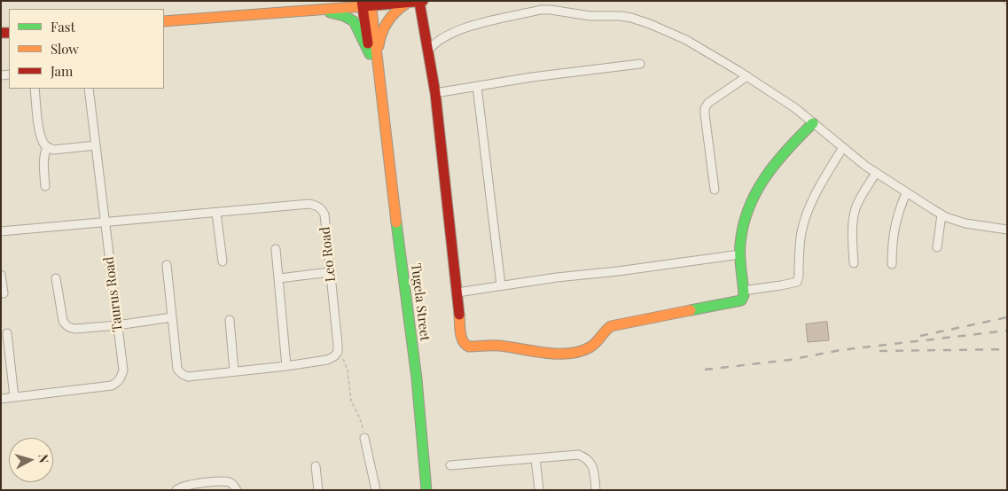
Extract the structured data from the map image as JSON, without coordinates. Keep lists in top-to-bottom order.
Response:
{
  "streets": {
    "street": ["Leo Road", "Taurus Road", "Tugela Street"]
  },
  "crossings": [
    ["Leo Road", "Taurus Road"]
  ],
  "legend": ["Fast", "Slow", "Jam"],
  "north": "right"
}
